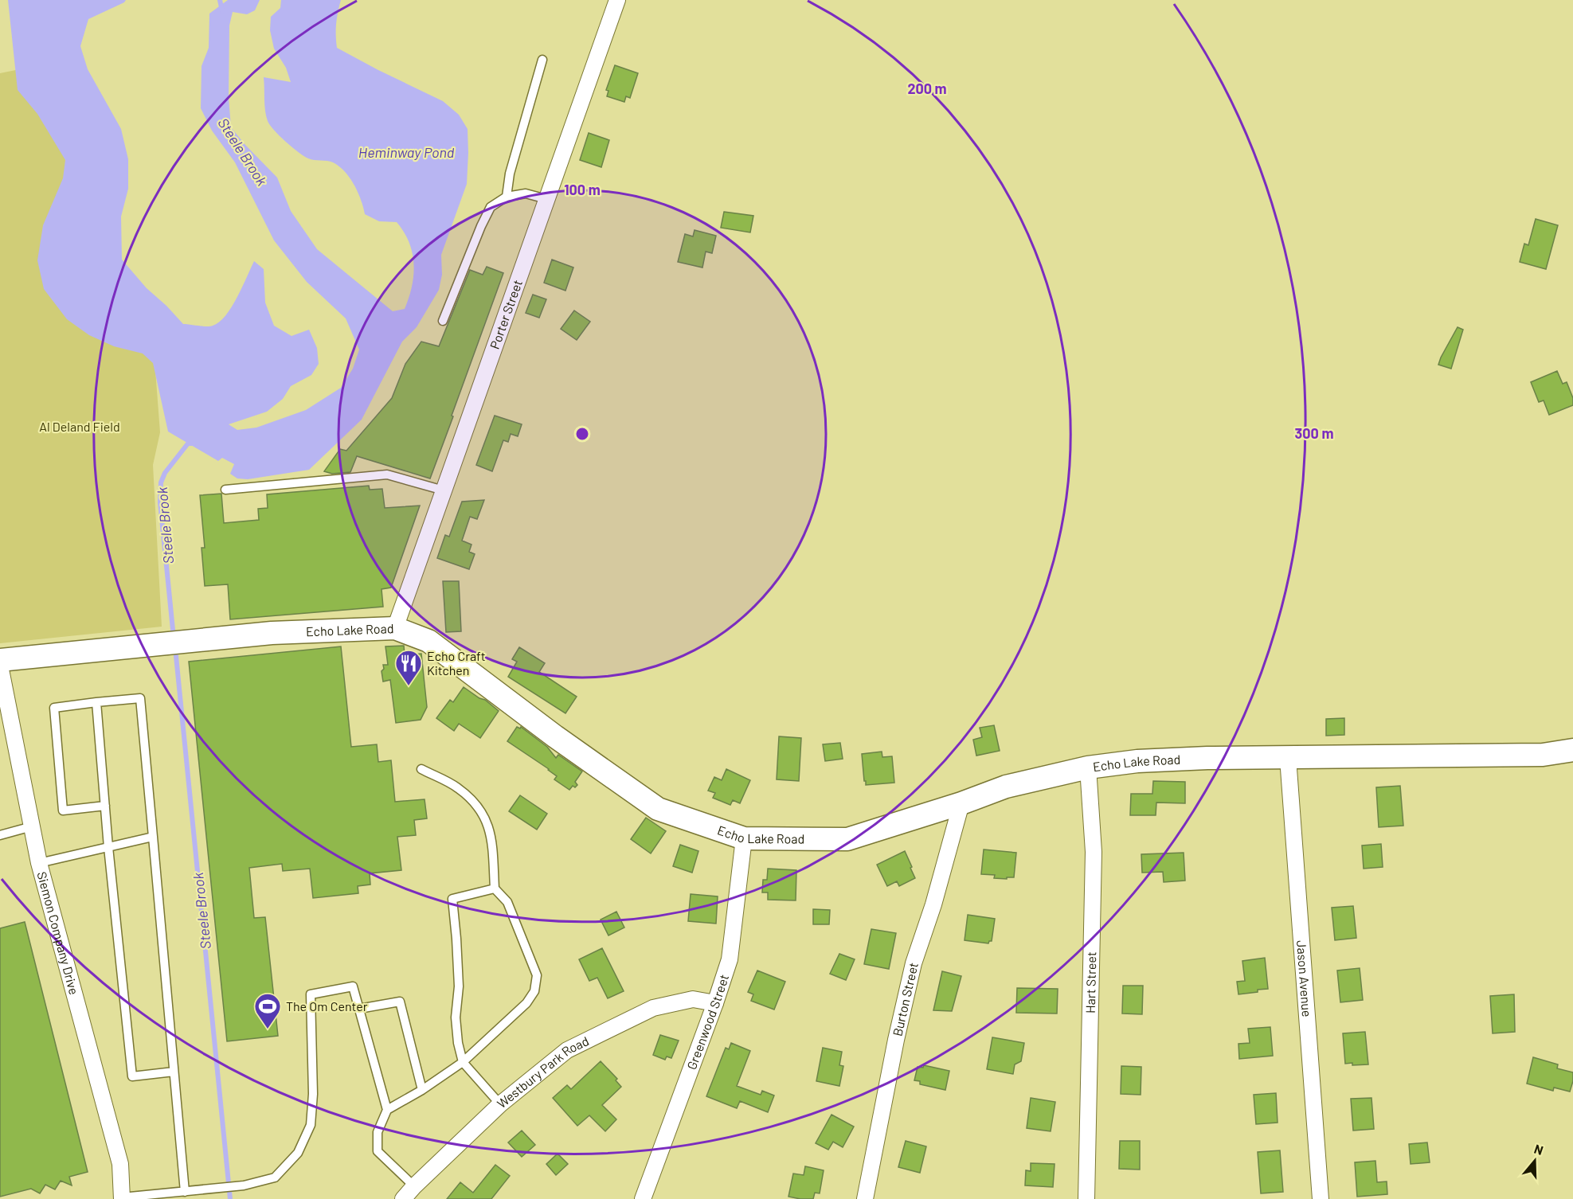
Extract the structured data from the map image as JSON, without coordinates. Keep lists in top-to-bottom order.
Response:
{
  "streets": {
    "main road": ["Echo Lake Road"],
    "street": [
      "Porter Street",
      "Siemon Company Drive",
      "Jason Avenue",
      "Hart Street",
      "Burton Street",
      "Greenwood Street",
      "Westbury Park Road"
    ]
  },
  "crossings": [
    ["Porter Street", "Echo Lake Road"],
    ["Echo Lake Road", "Jason Avenue"],
    ["Echo Lake Road", "Hart Street"],
    ["Echo Lake Road", "Burton Street"],
    ["Echo Lake Road", "Greenwood Street"],
    ["Greenwood Street", "Westbury Park Road"]
  ],
  "water": ["Steele Brook", "Heminway Pond"],
  "parks": ["Al Deland Field"],
  "places": {
    "restaurant": ["Echo Craft Kitchen"],
    "sports": ["The Om Center"]
  },
  "north": "top",
  "rings": ["200 m", "100 m", "300 m"]
}
